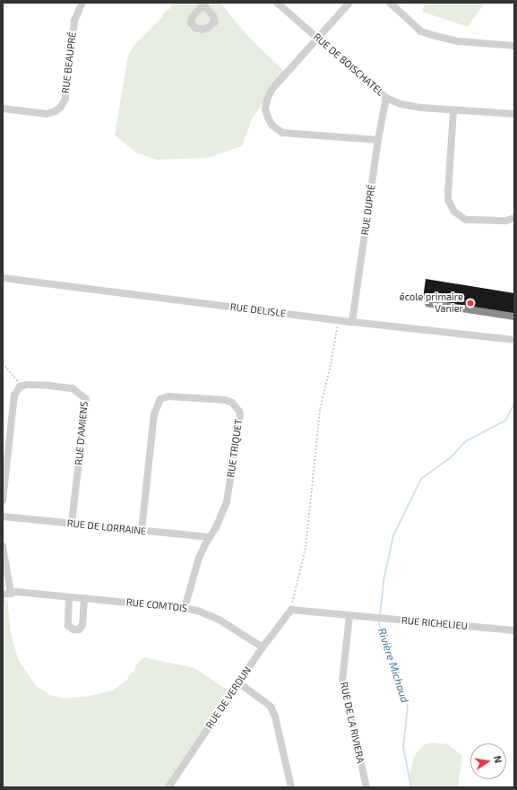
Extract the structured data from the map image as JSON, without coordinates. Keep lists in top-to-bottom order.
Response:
{
  "streets": {
    "street": [
      "RUE BEAUPRÉ",
      "RUE DE BOISCHATEL",
      "RUE DUPRÉ",
      "RUE DELISLE",
      "RUE D'AMIENS",
      "RUE TRIQUET",
      "RUE DE LORRAINE",
      "RUE COMTOIS",
      "RUE RICHELIEU",
      "RUE DE VERDUN",
      "RUE DE LA RIVIERA"
    ]
  },
  "crossings": [
    ["RUE DE BOISCHATEL", "RUE DUPRÉ"],
    ["RUE DUPRÉ", "RUE DELISLE"],
    ["RUE D'AMIENS", "RUE DE LORRAINE"],
    ["RUE TRIQUET", "RUE DE LORRAINE"],
    ["RUE TRIQUET", "RUE COMTOIS"],
    ["RUE COMTOIS", "RUE DE VERDUN"],
    ["RUE RICHELIEU", "RUE DE VERDUN"],
    ["RUE RICHELIEU", "RUE DE LA RIVIERA"]
  ],
  "water": ["Rivière Michaud"],
  "places": ["école primaire Vanier"],
  "north": "right"
}
